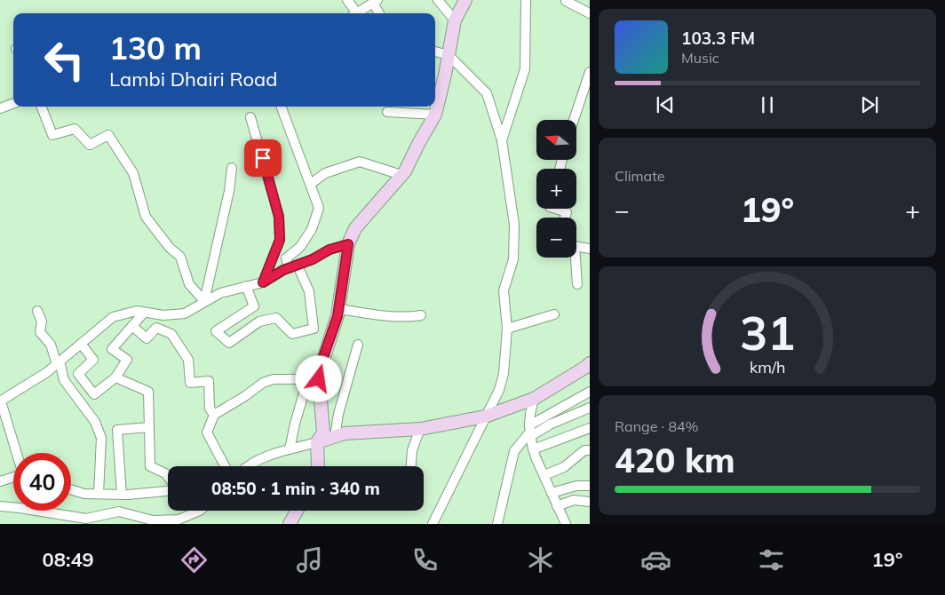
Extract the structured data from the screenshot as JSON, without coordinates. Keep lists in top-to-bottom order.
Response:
{
  "north": "left",
  "page": {
    "turn": ["130 m", "Lambi Dhairi Road"],
    "song": ["103.3 FM", "Music"],
    "map_buttons": ["+", "−"],
    "tile": [
      "Climate",
      ["Range · 84%", "420 km"]
    ],
    "heat": ["−", "19°", "+"],
    "limit": "40",
    "trip": "08:50 · 1 min · 340 m",
    "tabs": ["08:49", "19°"],
    "gauge": ["31", "km/h"]
  }
}
